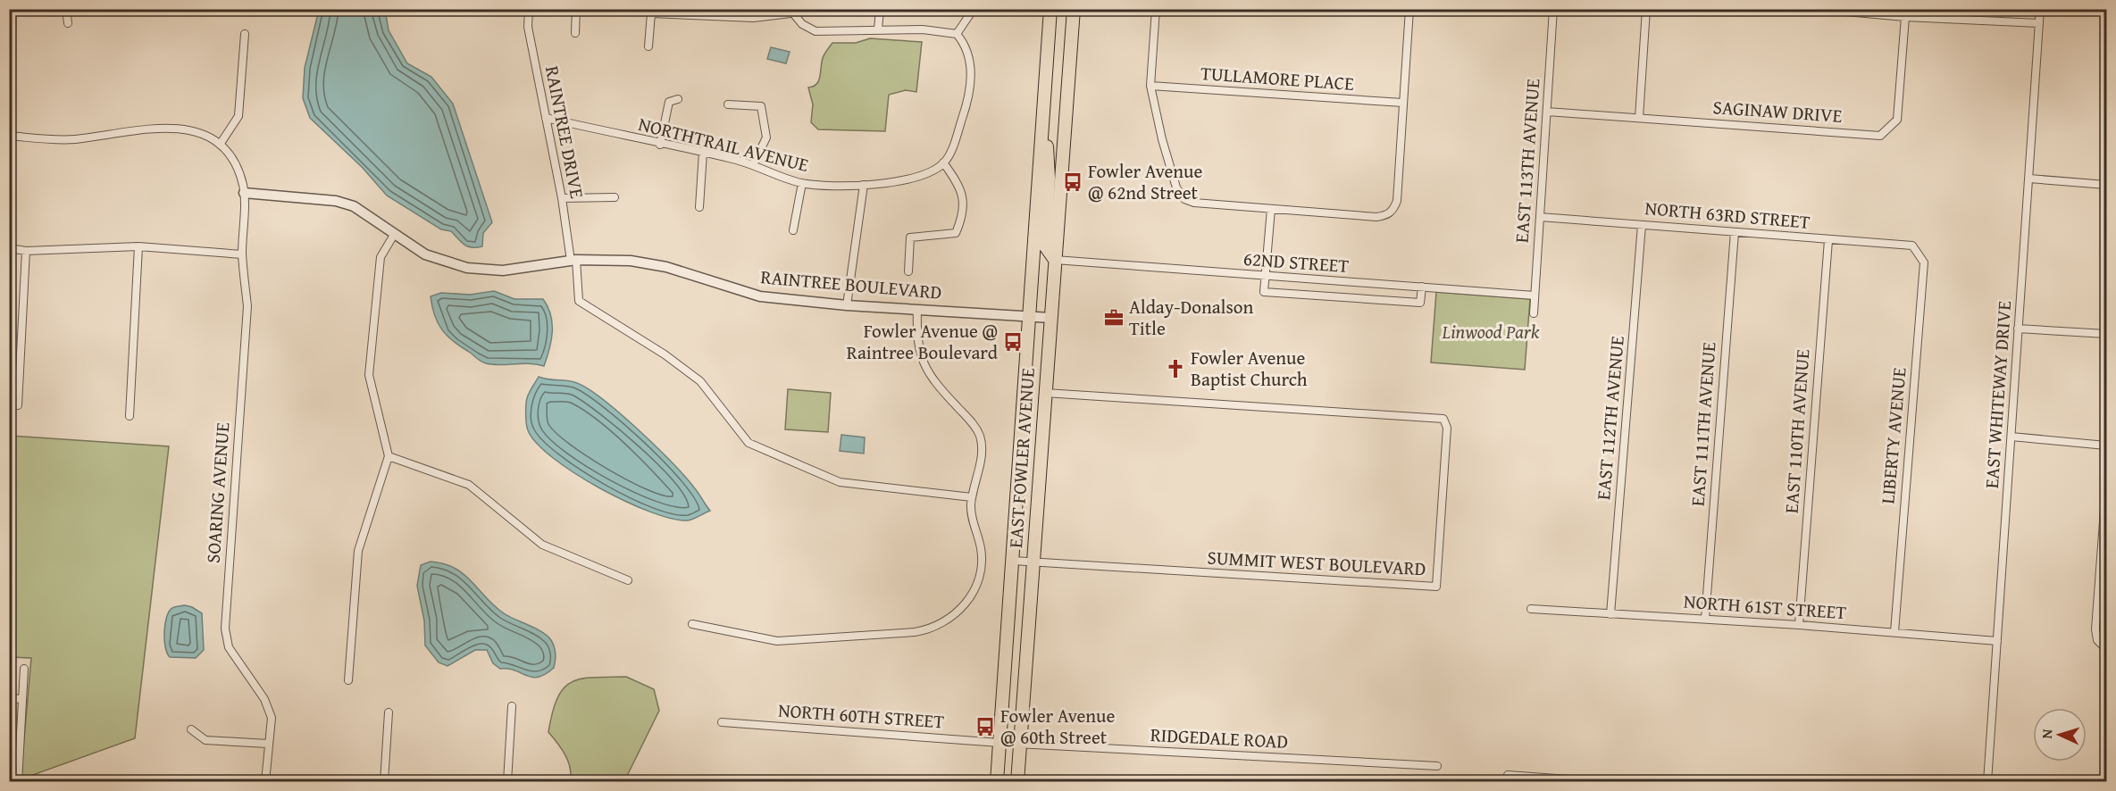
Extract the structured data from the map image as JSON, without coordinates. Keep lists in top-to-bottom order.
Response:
{
  "streets": {
    "main road": ["EAST FOWLER AVENUE"],
    "street": [
      "TULLAMORE PLACE",
      "SAGINAW DRIVE",
      "RAINTREE DRIVE",
      "NORTHTRAIL AVENUE",
      "EAST 113TH AVENUE",
      "NORTH 63RD STREET",
      "62ND STREET",
      "RAINTREE BOULEVARD",
      "EAST WHITEWAY DRIVE",
      "EAST 112TH AVENUE",
      "EAST 111TH AVENUE",
      "EAST 110TH AVENUE",
      "LIBERTY AVENUE",
      "SOARING AVENUE",
      "SUMMIT WEST BOULEVARD",
      "NORTH 61ST STREET",
      "NORTH 60TH STREET",
      "RIDGEDALE ROAD"
    ]
  },
  "crossings": [
    ["SAGINAW DRIVE", "EAST 113TH AVENUE"],
    ["RAINTREE DRIVE", "NORTHTRAIL AVENUE"],
    ["RAINTREE DRIVE", "RAINTREE BOULEVARD"],
    ["EAST 113TH AVENUE", "NORTH 63RD STREET"],
    ["EAST 113TH AVENUE", "62ND STREET"],
    ["NORTH 63RD STREET", "EAST 112TH AVENUE"],
    ["NORTH 63RD STREET", "EAST 111TH AVENUE"],
    ["NORTH 63RD STREET", "EAST 110TH AVENUE"],
    ["NORTH 63RD STREET", "LIBERTY AVENUE"],
    ["62ND STREET", "EAST FOWLER AVENUE"],
    ["RAINTREE BOULEVARD", "EAST FOWLER AVENUE"],
    ["RAINTREE BOULEVARD", "SOARING AVENUE"],
    ["EAST WHITEWAY DRIVE", "NORTH 61ST STREET"],
    ["EAST 112TH AVENUE", "NORTH 61ST STREET"],
    ["EAST 111TH AVENUE", "NORTH 61ST STREET"],
    ["EAST 110TH AVENUE", "NORTH 61ST STREET"],
    ["LIBERTY AVENUE", "NORTH 61ST STREET"],
    ["EAST FOWLER AVENUE", "SUMMIT WEST BOULEVARD"],
    ["EAST FOWLER AVENUE", "NORTH 60TH STREET"],
    ["EAST FOWLER AVENUE", "RIDGEDALE ROAD"],
    ["NORTH 60TH STREET", "RIDGEDALE ROAD"]
  ],
  "parks": ["Linwood Park"],
  "places": {
    "bus stop": ["Fowler Avenue @ 62nd Street", "Fowler Avenue @ Raintree Boulevard", "Fowler Avenue @ 60th Street"],
    "office": ["Alday-Donalson Title"],
    "church": ["Fowler Avenue Baptist Church"]
  },
  "north": "left"
}
